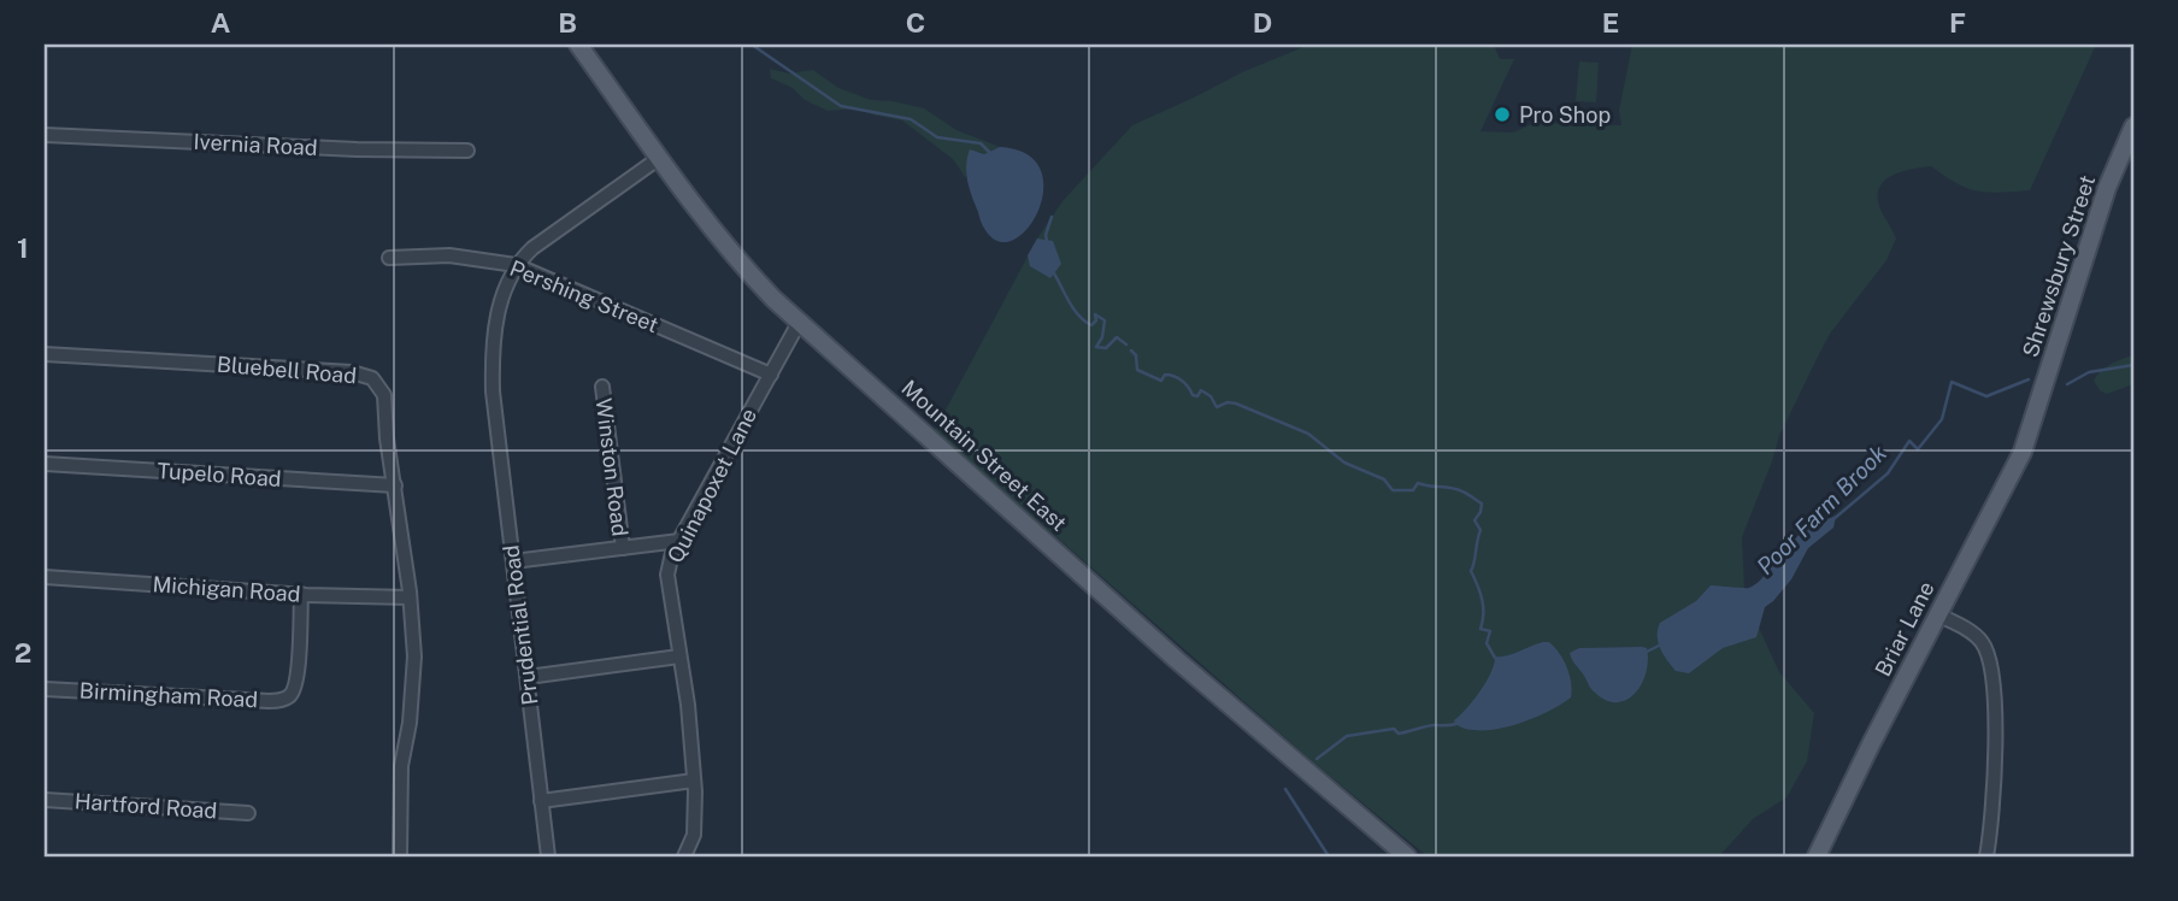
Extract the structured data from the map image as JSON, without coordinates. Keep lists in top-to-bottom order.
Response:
{
  "streets": {
    "main road": ["Shrewsbury Street", "Mountain Street East", "Briar Lane"],
    "street": [
      "Ivernia Road",
      "Pershing Street",
      "Bluebell Road",
      "Winston Road",
      "Tupelo Road",
      "Quinapoxet Lane",
      "Michigan Road",
      "Prudential Road",
      "Birmingham Road",
      "Hartford Road"
    ]
  },
  "crossings": [
    ["Shrewsbury Street", "Briar Lane"],
    ["Pershing Street", "Quinapoxet Lane"],
    ["Pershing Street", "Prudential Road"],
    ["Bluebell Road", "Tupelo Road"],
    ["Bluebell Road", "Michigan Road"],
    ["Mountain Street East", "Quinapoxet Lane"],
    ["Michigan Road", "Birmingham Road"]
  ],
  "water": ["Poor Farm Brook"],
  "places": ["Pro Shop"],
  "grid": {
    "columns": [
      "A",
      "B",
      "C",
      "D",
      "E",
      "F"
    ],
    "rows": ["1", "2"]
  }
}
